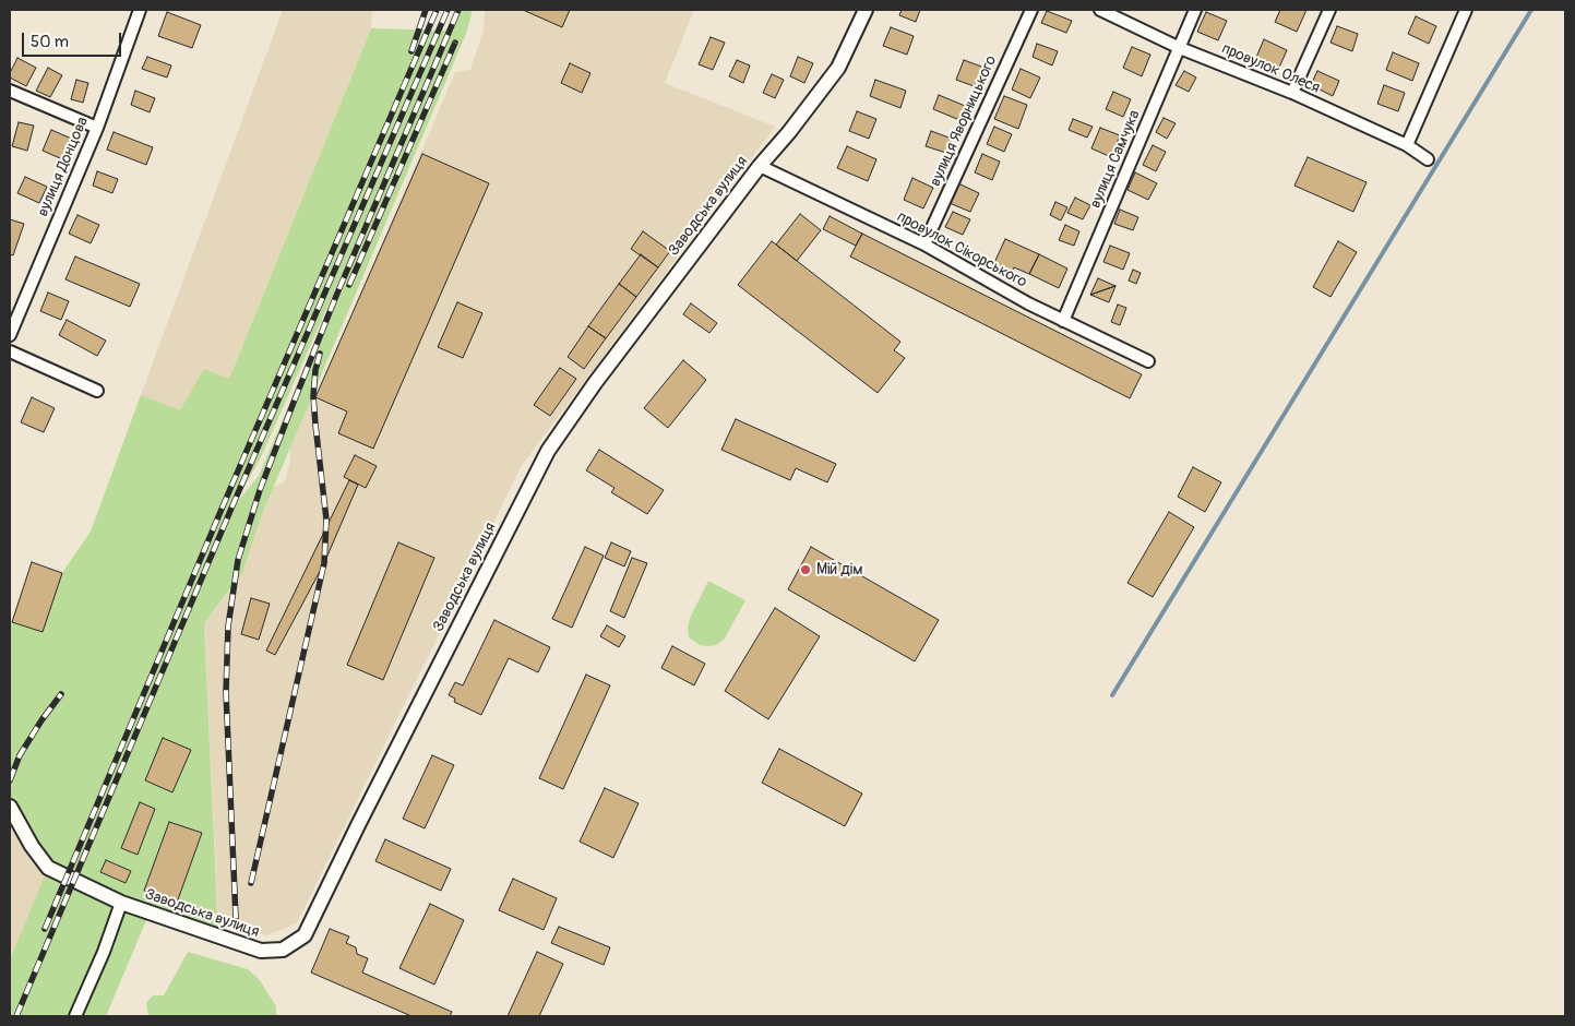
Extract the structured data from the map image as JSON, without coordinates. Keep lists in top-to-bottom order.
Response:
{
  "streets": {
    "street": [
      "провулок Олеся",
      "вулиця Яворницького",
      "вулиця Самчука",
      "вулиця Донцова",
      "Заводська вулиця",
      "провулок Сікорського"
    ]
  },
  "crossings": [
    ["провулок Олеся", "вулиця Самчука"],
    ["вулиця Яворницького", "провулок Сікорського"],
    ["вулиця Самчука", "провулок Сікорського"],
    ["Заводська вулиця", "провулок Сікорського"]
  ],
  "places": ["Мій дім"],
  "scale_bar": "50 m"
}
